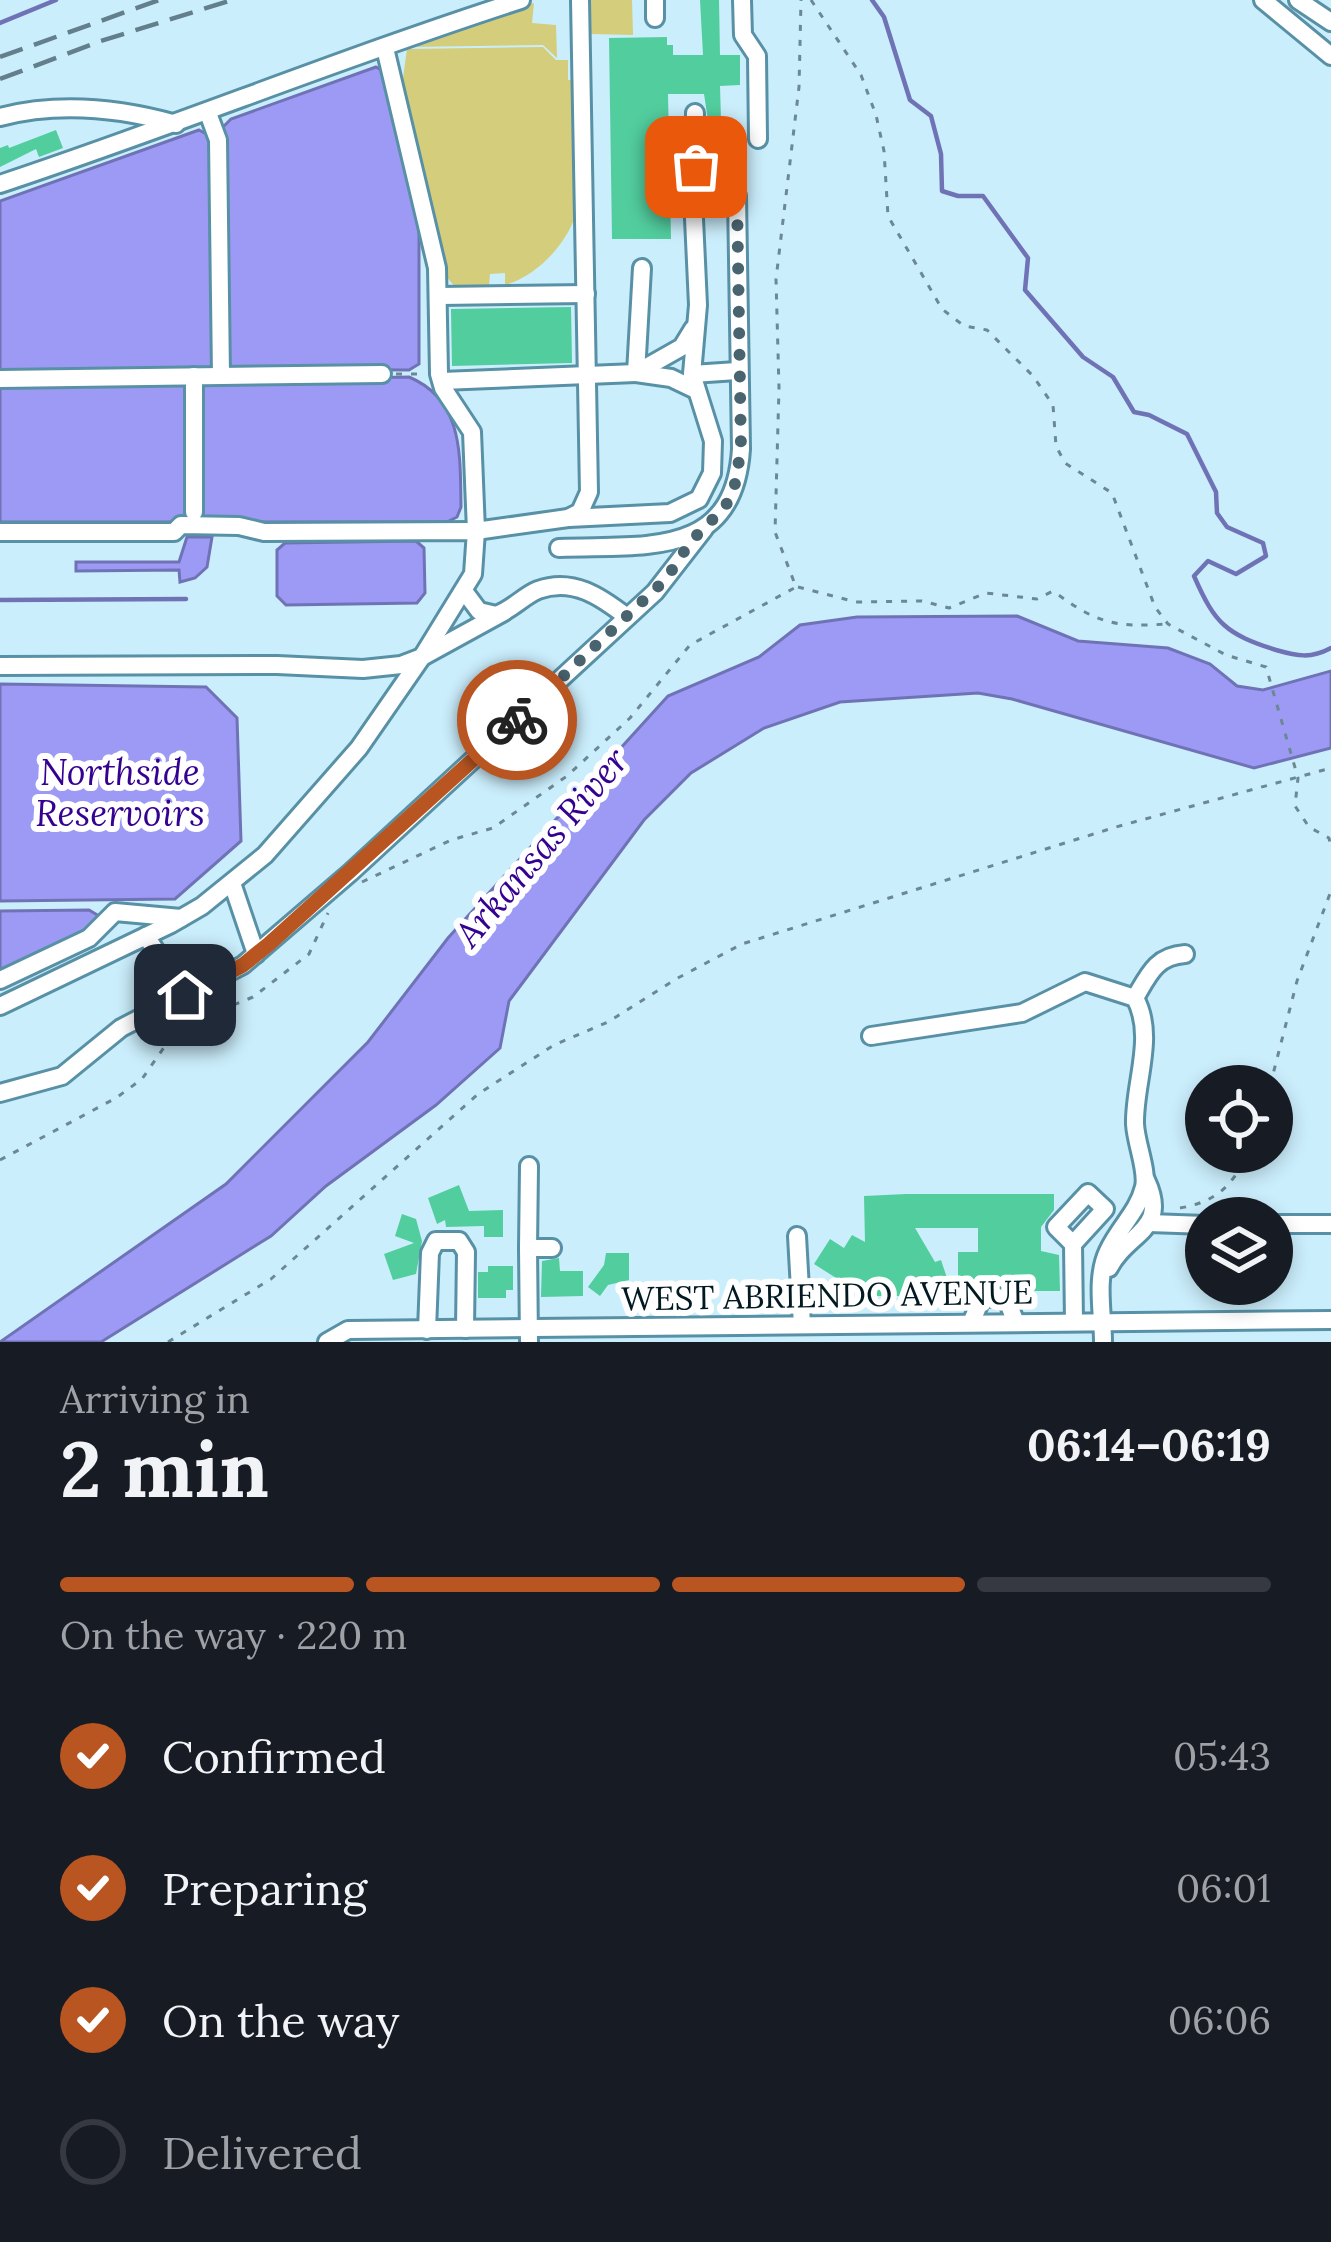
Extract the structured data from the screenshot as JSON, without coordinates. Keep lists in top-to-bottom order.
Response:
{
  "streets": {
    "street": ["WEST ABRIENDO AVENUE"]
  },
  "water": ["Northside Reservoirs", "Arkansas River"],
  "page": {
    "heading": ["2 min", "Arriving in", "06:14–06:19"],
    "bar": "On the way · 220 m",
    "list": [
      ["Confirmed", "05:43"],
      ["Preparing", "06:01"],
      ["On the way", "06:06"],
      "Delivered"
    ]
  }
}
